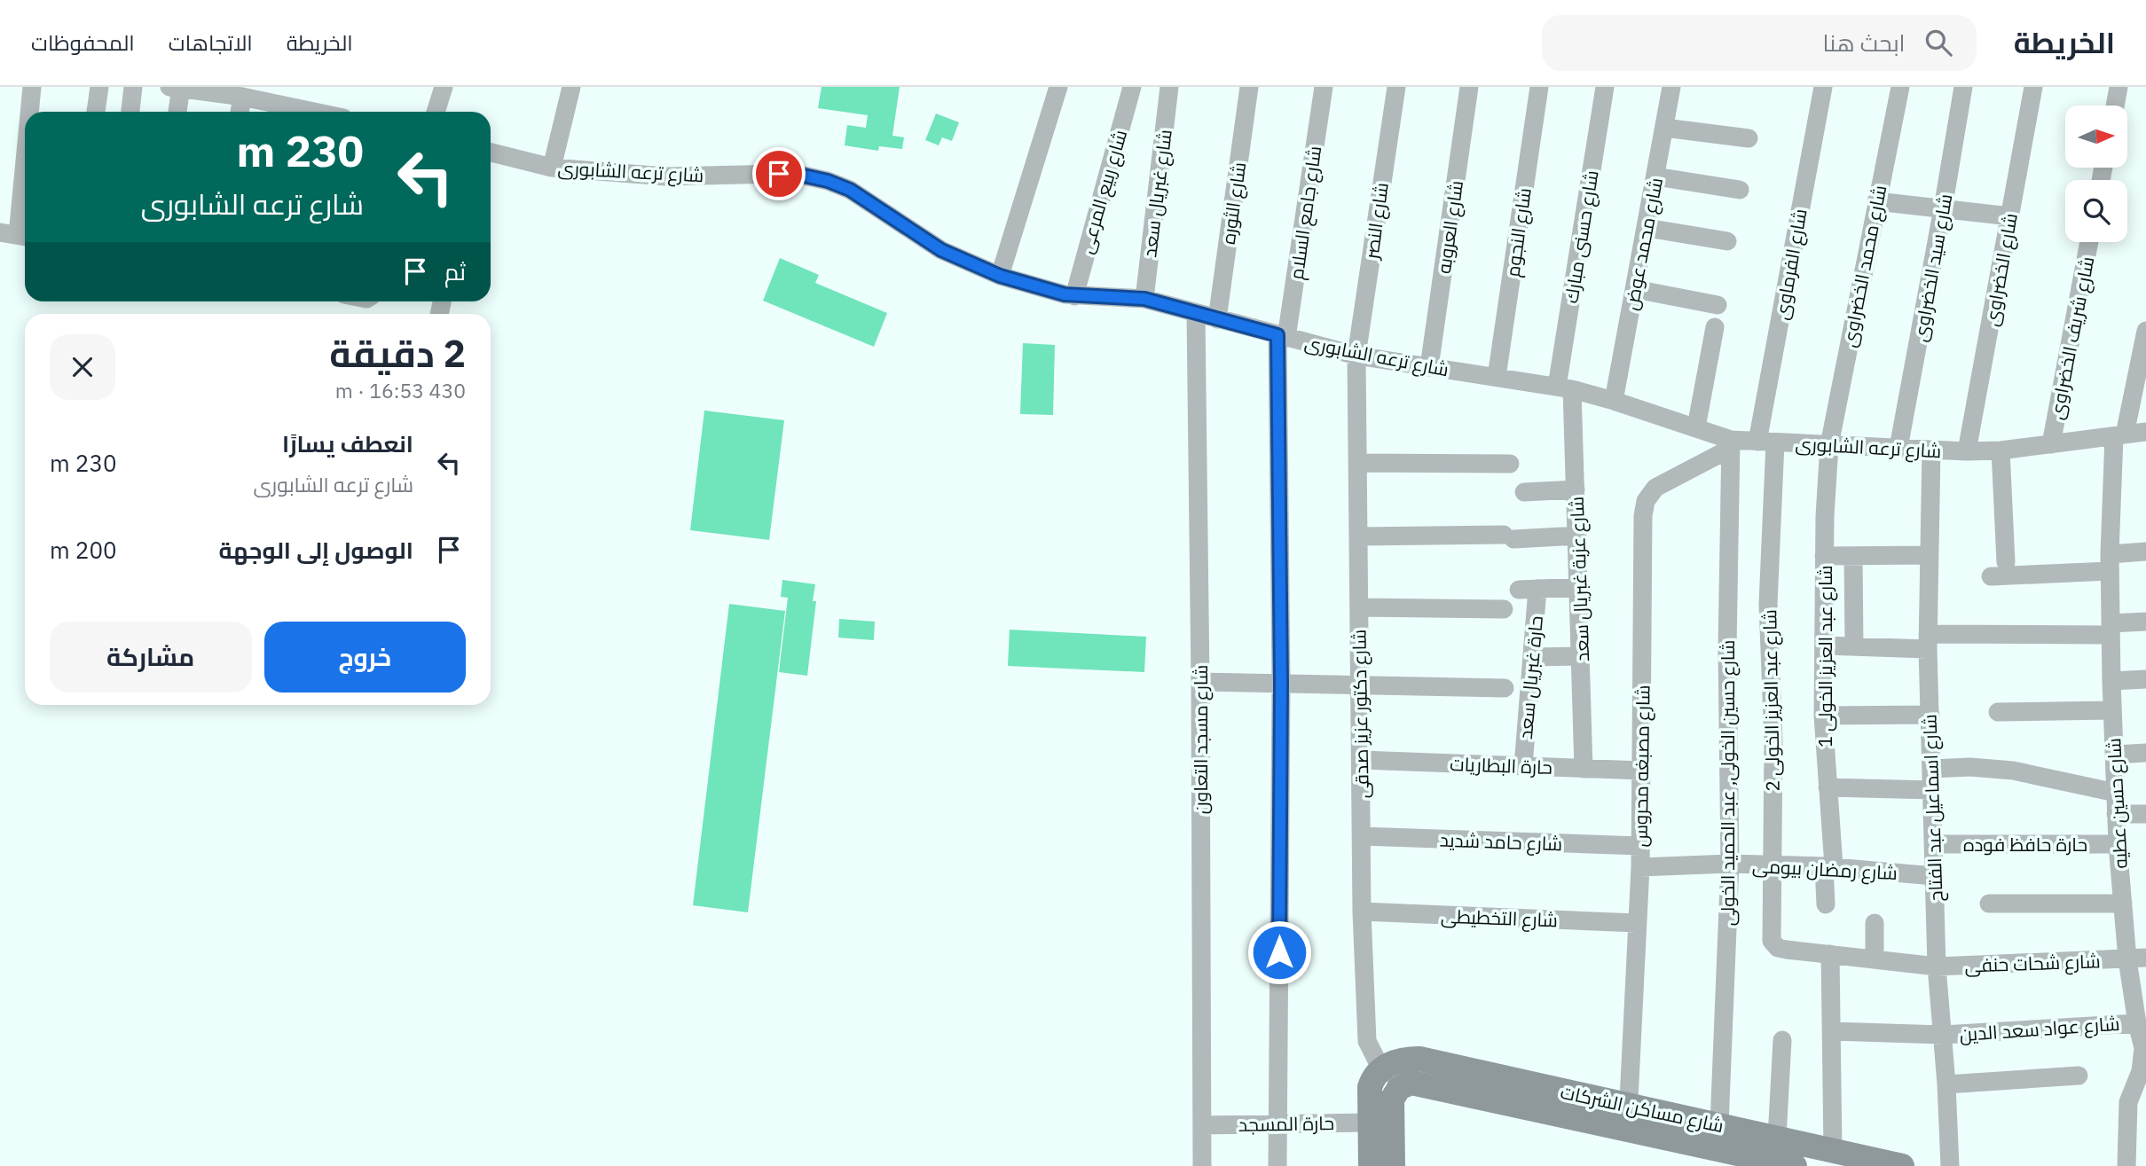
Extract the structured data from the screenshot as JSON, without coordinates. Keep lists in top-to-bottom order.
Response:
{
  "streets": {
    "street": [
      "شارع ترعه الشابورى",
      "شارع ربيع المرعى",
      "شارع غبريال سعد",
      "شارع الثوره",
      "شارع جامع السلام",
      "شارع النصر",
      "شارع العروبه",
      "شارع النجوم",
      "شارع حسنى مبارك",
      "شارع محمد عوض",
      "شارع الفرماوى",
      "شارع محمد الخضراوى",
      "شارع سيد الخضراوى",
      "شارع الخضراوى",
      "شارع شريف الخضراوى",
      "شارع عزبة غبريال سعد",
      "شارع عبد العزيز الخولى 1",
      "حارة غبريال سعد",
      "شارع عبد العزيز الخولى 2",
      "شارع دكتور عزيز صدقى",
      "شارع مسجد التعاون",
      "حارة البطاريات",
      "شارع مصبغه محروس",
      "شارع حسين الخولى, عبد الحميد الخولى",
      "شارع حسين عطيه",
      "شارع اسماعيل عبد الفتاح",
      "شارع حامد شديد",
      "حارة حافظ فوده",
      "شارع رمضان بيومى",
      "شارع التخطيطى",
      "شارع شحات حنفى",
      "شارع عواد سعد الدين",
      "شارع مساكن الشركات",
      "حارة المسجد"
    ]
  },
  "crossings": [
    ["شارع ترعه الشابورى", "شارع ربيع المرعى"],
    ["شارع ترعه الشابورى", "شارع غبريال سعد"],
    ["شارع ترعه الشابورى", "شارع الثوره"],
    ["شارع ترعه الشابورى", "شارع جامع السلام"],
    ["شارع ترعه الشابورى", "شارع النصر"],
    ["شارع ترعه الشابورى", "شارع العروبه"],
    ["شارع ترعه الشابورى", "شارع النجوم"],
    ["شارع ترعه الشابورى", "شارع حسنى مبارك"],
    ["شارع ترعه الشابورى", "شارع محمد عوض"],
    ["شارع ترعه الشابورى", "شارع الفرماوى"],
    ["شارع ترعه الشابورى", "شارع محمد الخضراوى"],
    ["شارع ترعه الشابورى", "شارع سيد الخضراوى"],
    ["شارع ترعه الشابورى", "شارع الخضراوى"],
    ["شارع ترعه الشابورى", "شارع شريف الخضراوى"],
    ["شارع ترعه الشابورى", "شارع عزبة غبريال سعد"],
    ["شارع ترعه الشابورى", "شارع عبد العزيز الخولى 1"],
    ["شارع ترعه الشابورى", "شارع عبد العزيز الخولى 2"],
    ["شارع ترعه الشابورى", "شارع دكتور عزيز صدقى"],
    ["شارع ترعه الشابورى", "شارع مسجد التعاون"],
    ["شارع ترعه الشابورى", "شارع مصبغه محروس"],
    ["شارع ترعه الشابورى", "شارع حسين الخولى, عبد الحميد الخولى"],
    ["شارع ترعه الشابورى", "شارع حسين عطيه"],
    ["شارع ترعه الشابورى", "شارع اسماعيل عبد الفتاح"],
    ["شارع جامع السلام", "حارة المسجد"],
    ["شارع النصر", "شارع دكتور عزيز صدقى"],
    ["شارع حسنى مبارك", "شارع عزبة غبريال سعد"],
    ["شارع الفرماوى", "شارع عبد العزيز الخولى 2"],
    ["شارع محمد الخضراوى", "شارع عبد العزيز الخولى 1"],
    ["شارع عزبة غبريال سعد", "حارة غبريال سعد"],
    ["شارع عزبة غبريال سعد", "حارة البطاريات"],
    ["شارع عبد العزيز الخولى 1", "شارع رمضان بيومى"],
    ["حارة غبريال سعد", "حارة البطاريات"],
    ["شارع عبد العزيز الخولى 2", "شارع رمضان بيومى"],
    ["شارع عبد العزيز الخولى 2", "شارع شحات حنفى"],
    ["شارع دكتور عزيز صدقى", "حارة البطاريات"],
    ["شارع دكتور عزيز صدقى", "شارع حامد شديد"],
    ["شارع دكتور عزيز صدقى", "شارع التخطيطى"],
    ["شارع دكتور عزيز صدقى", "شارع مساكن الشركات"],
    ["شارع مسجد التعاون", "حارة المسجد"],
    ["حارة البطاريات", "شارع مصبغه محروس"],
    ["شارع مصبغه محروس", "شارع حسين الخولى, عبد الحميد الخولى"],
    ["شارع مصبغه محروس", "شارع حامد شديد"],
    ["شارع مصبغه محروس", "شارع رمضان بيومى"],
    ["شارع مصبغه محروس", "شارع التخطيطى"],
    ["شارع مصبغه محروس", "شارع مساكن الشركات"],
    ["شارع حسين الخولى, عبد الحميد الخولى", "شارع رمضان بيومى"],
    ["شارع حسين الخولى, عبد الحميد الخولى", "شارع مساكن الشركات"],
    ["شارع حسين عطيه", "حارة حافظ فوده"],
    ["شارع حسين عطيه", "شارع شحات حنفى"],
    ["شارع حسين عطيه", "شارع عواد سعد الدين"],
    ["شارع اسماعيل عبد الفتاح", "حارة حافظ فوده"],
    ["شارع اسماعيل عبد الفتاح", "شارع رمضان بيومى"],
    ["شارع اسماعيل عبد الفتاح", "شارع شحات حنفى"],
    ["شارع اسماعيل عبد الفتاح", "شارع عواد سعد الدين"]
  ],
  "north": "right",
  "page": {
    "header": "الخريطة",
    "search": "ابحث هنا",
    "nav": ["الخريطة", "الاتجاهات", "المحفوظات"],
    "turn": ["230 m", "شارع ترعه الشابورى"],
    "then": "ثم",
    "heading": ["2 دقيقة", "430 m · 16:53"],
    "list": [
      {
        "name": "انعطف يسارًا",
        "note": "شارع ترعه الشابورى",
        "value": "230 m"
      },
      {
        "name": "الوصول إلى الوجهة",
        "value": "200 m"
      }
    ],
    "buttons": ["خروج", "مشاركة"]
  }
}
